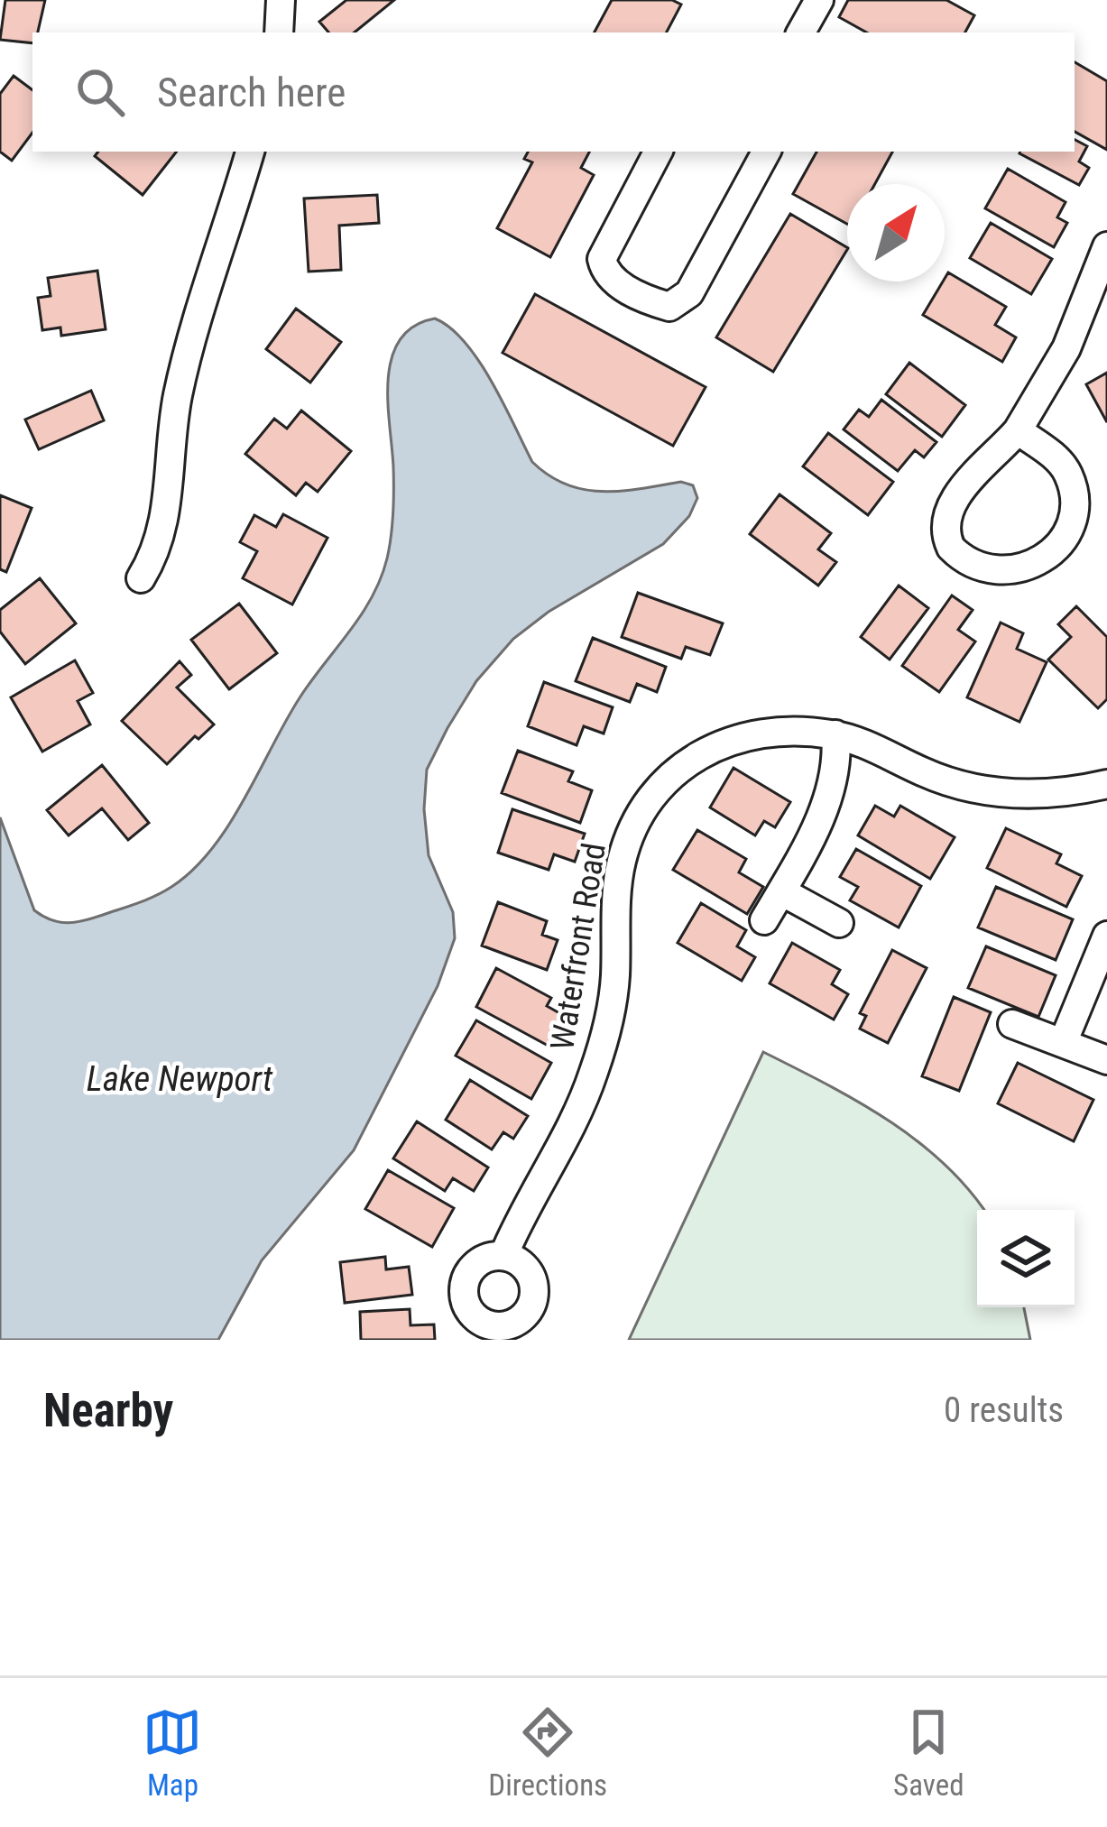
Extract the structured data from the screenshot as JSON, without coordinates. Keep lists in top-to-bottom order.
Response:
{
  "streets": {
    "street": ["Waterfront Road"]
  },
  "water": ["Lake Newport"],
  "north": "top right",
  "page": {
    "search": "Search here",
    "heading": ["Nearby", "0 results"],
    "nav": ["Map", "Directions", "Saved"]
  }
}
